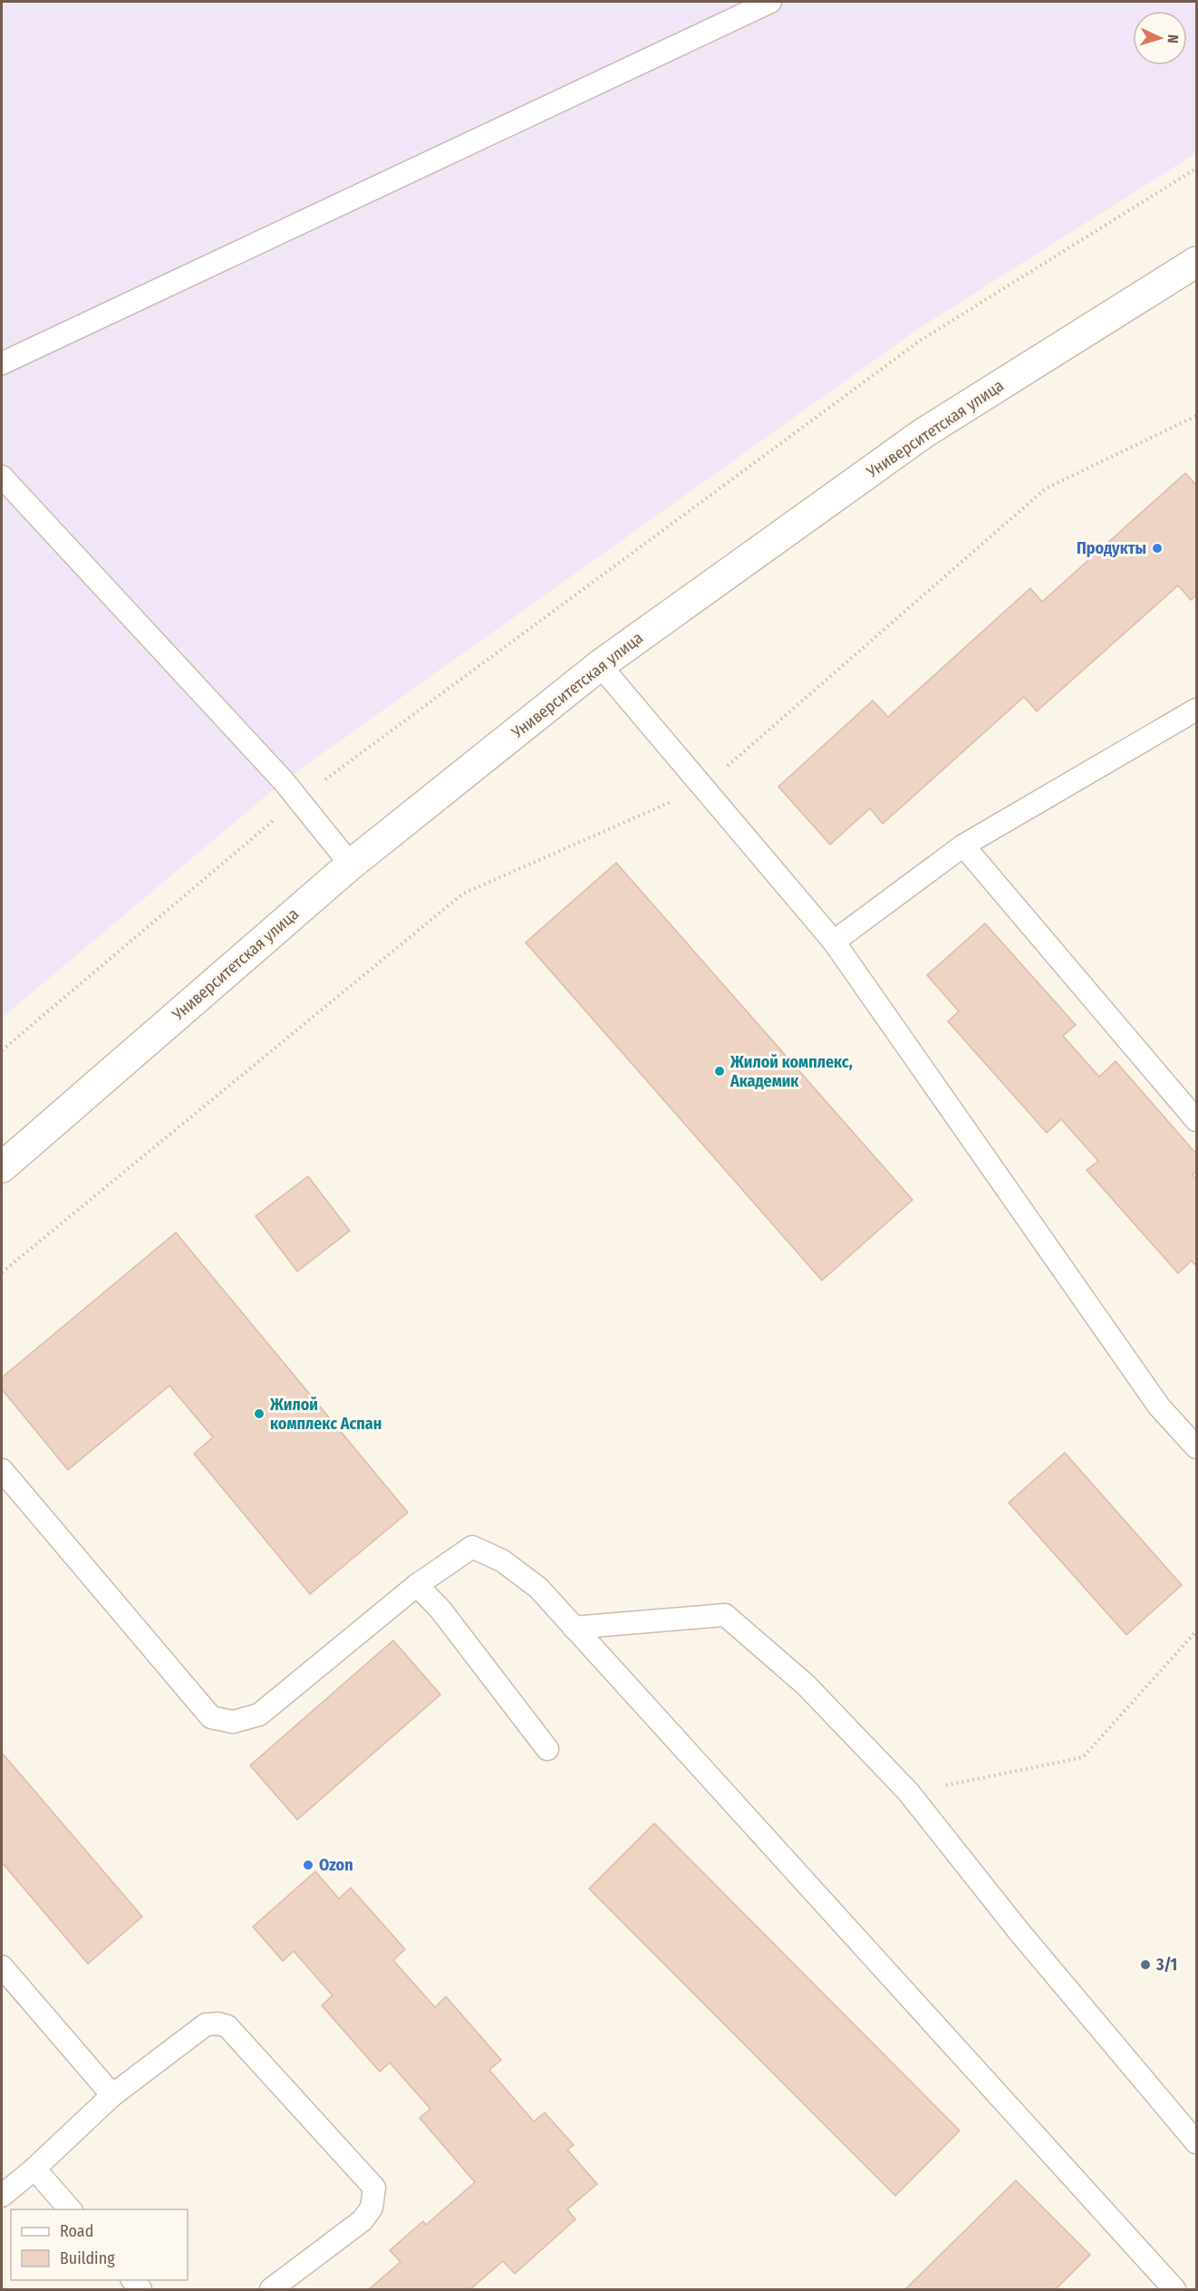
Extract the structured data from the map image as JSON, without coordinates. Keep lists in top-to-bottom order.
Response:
{
  "streets": {
    "main road": ["Университетская улица"]
  },
  "places": [
    "Продукты",
    "Жилой комплекс, Академик",
    "Жилой комплекс Аспан",
    "Ozon",
    "3/1"
  ],
  "legend": ["Road", "Building"],
  "north": "right"
}
